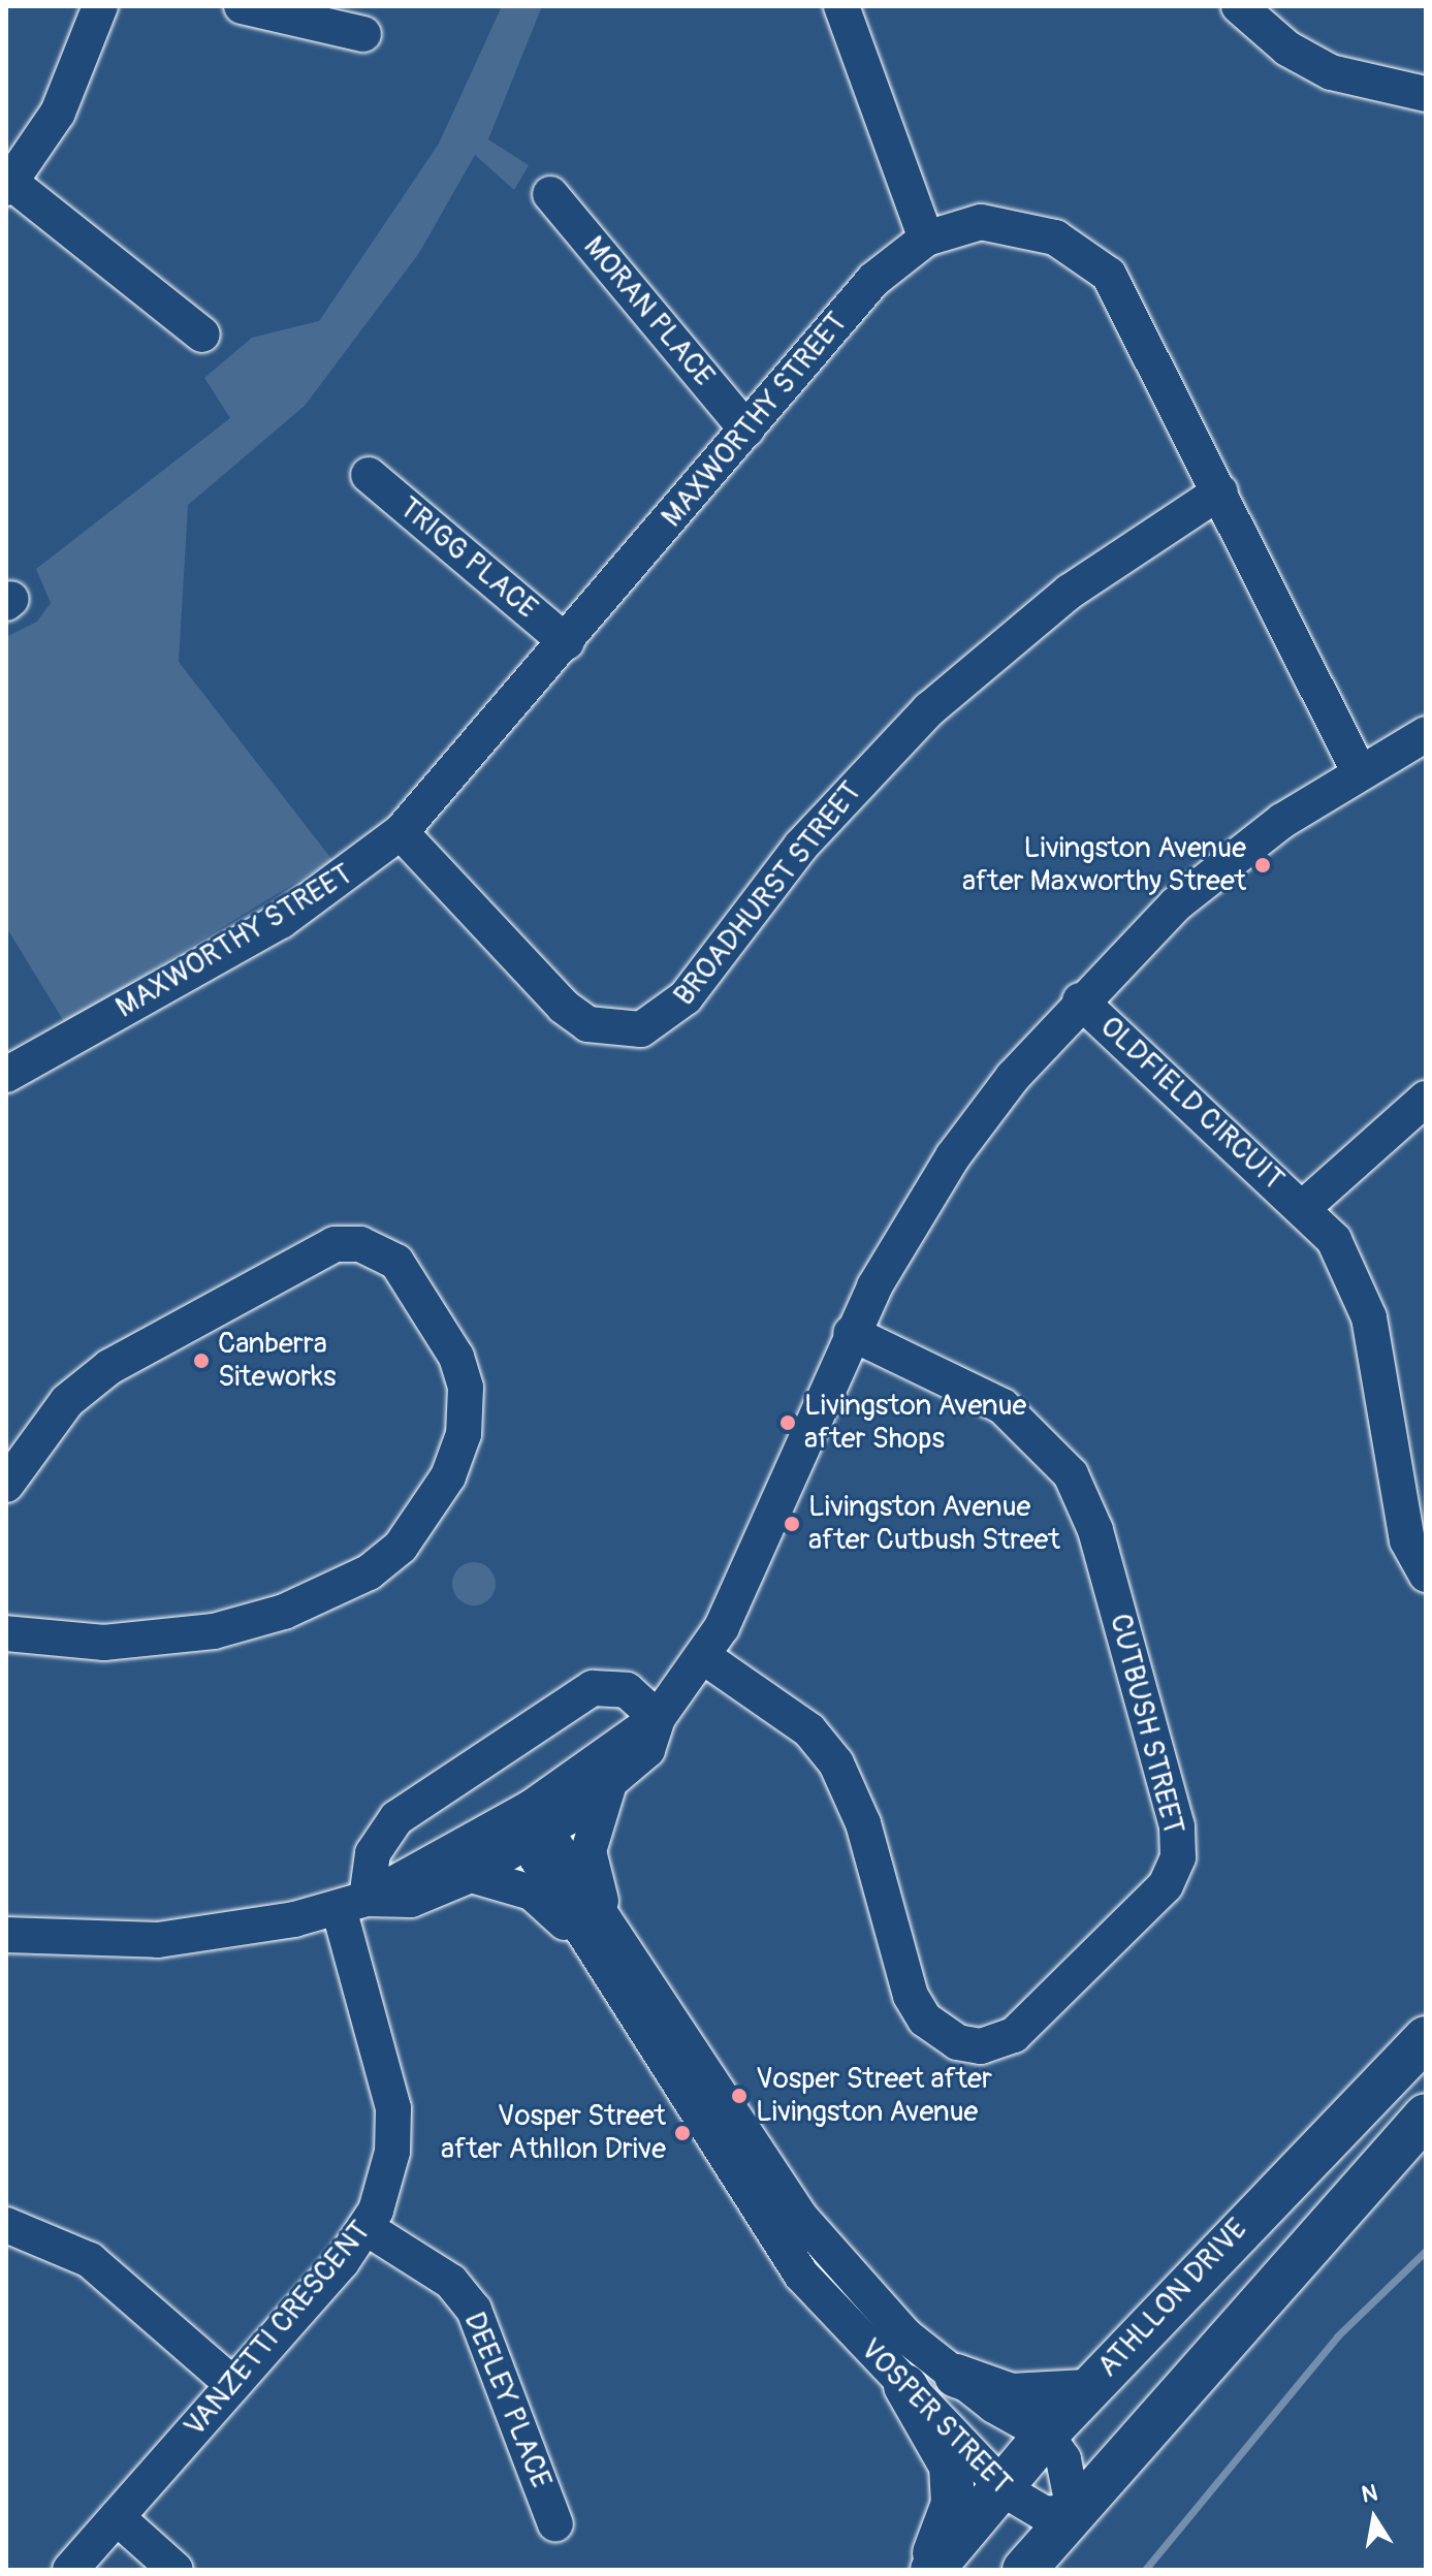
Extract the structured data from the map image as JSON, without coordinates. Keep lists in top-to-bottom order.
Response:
{
  "streets": {
    "main road": ["ATHLLON DRIVE"],
    "street": [
      "MORAN PLACE",
      "MAXWORTHY STREET",
      "TRIGG PLACE",
      "BROADHURST STREET",
      "OLDFIELD CIRCUIT",
      "CUTBUSH STREET",
      "VANZETTI CRESCENT",
      "DEELEY PLACE",
      "VOSPER STREET"
    ]
  },
  "crossings": [
    ["MORAN PLACE", "MAXWORTHY STREET"],
    ["MAXWORTHY STREET", "TRIGG PLACE"],
    ["MAXWORTHY STREET", "BROADHURST STREET"],
    ["ATHLLON DRIVE", "VOSPER STREET"],
    ["VANZETTI CRESCENT", "DEELEY PLACE"]
  ],
  "places": [
    "Livingston Avenue after Maxworthy Street",
    "Canberra Siteworks",
    "Livingston Avenue after Shops",
    "Livingston Avenue after Cutbush Street",
    "Vosper Street after Livingston Avenue",
    "Vosper Street after Athllon Drive"
  ],
  "north": "top"
}
